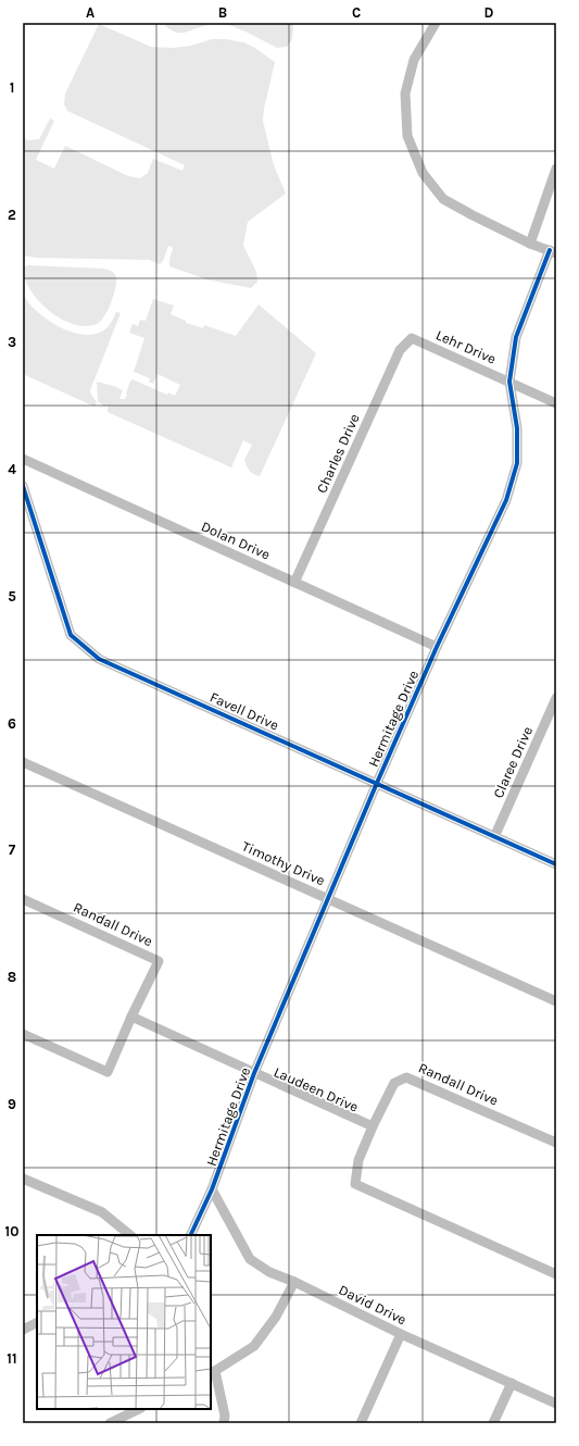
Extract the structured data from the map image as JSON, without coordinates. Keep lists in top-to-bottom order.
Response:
{
  "streets": {
    "street": [
      "Lehr Drive",
      "Charles Drive",
      "Dolan Drive",
      "Favell Drive",
      "Hermitage Drive",
      "Claree Drive",
      "Timothy Drive",
      "Randall Drive",
      "Laudeen Drive",
      "David Drive"
    ]
  },
  "crossings": [
    ["Lehr Drive", "Charles Drive"],
    ["Lehr Drive", "Hermitage Drive"],
    ["Charles Drive", "Dolan Drive"],
    ["Dolan Drive", "Hermitage Drive"],
    ["Favell Drive", "Hermitage Drive"],
    ["Favell Drive", "Claree Drive"],
    ["Hermitage Drive", "Timothy Drive"],
    ["Hermitage Drive", "Laudeen Drive"],
    ["Hermitage Drive", "David Drive"],
    ["Randall Drive", "Laudeen Drive"]
  ],
  "grid": {
    "columns": [
      "A",
      "B",
      "C",
      "D"
    ],
    "rows": [
      "1",
      "2",
      "3",
      "4",
      "5",
      "6",
      "7",
      "8",
      "9",
      "10",
      "11"
    ]
  }
}
